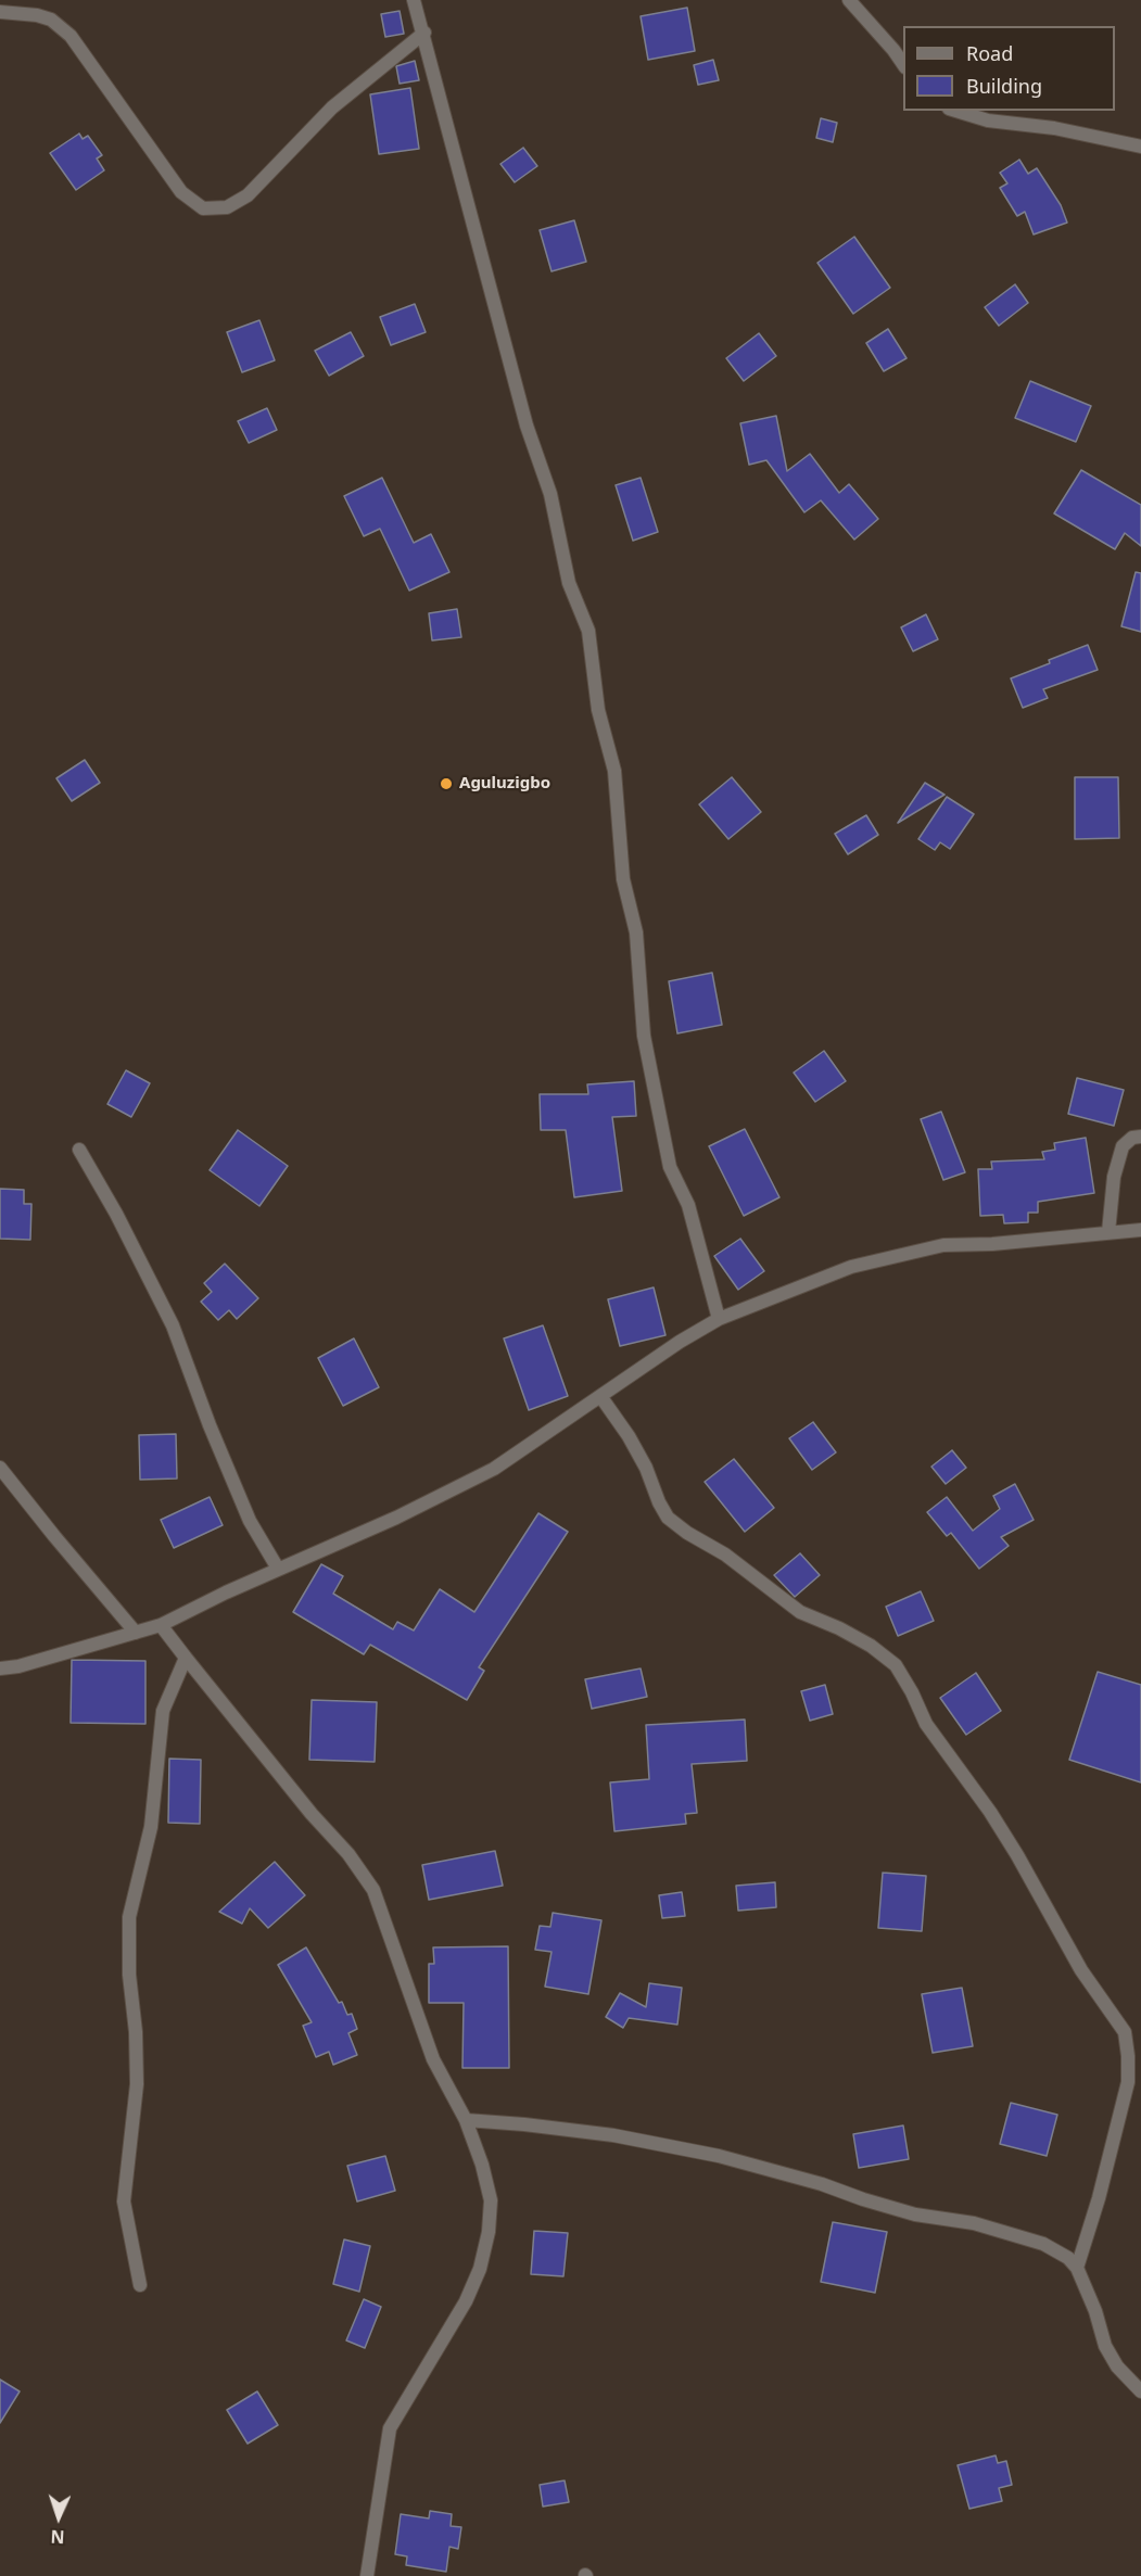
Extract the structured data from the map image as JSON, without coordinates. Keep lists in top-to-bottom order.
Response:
{
  "places": ["Aguluzigbo"],
  "legend": ["Road", "Building"],
  "north": "bottom"
}
